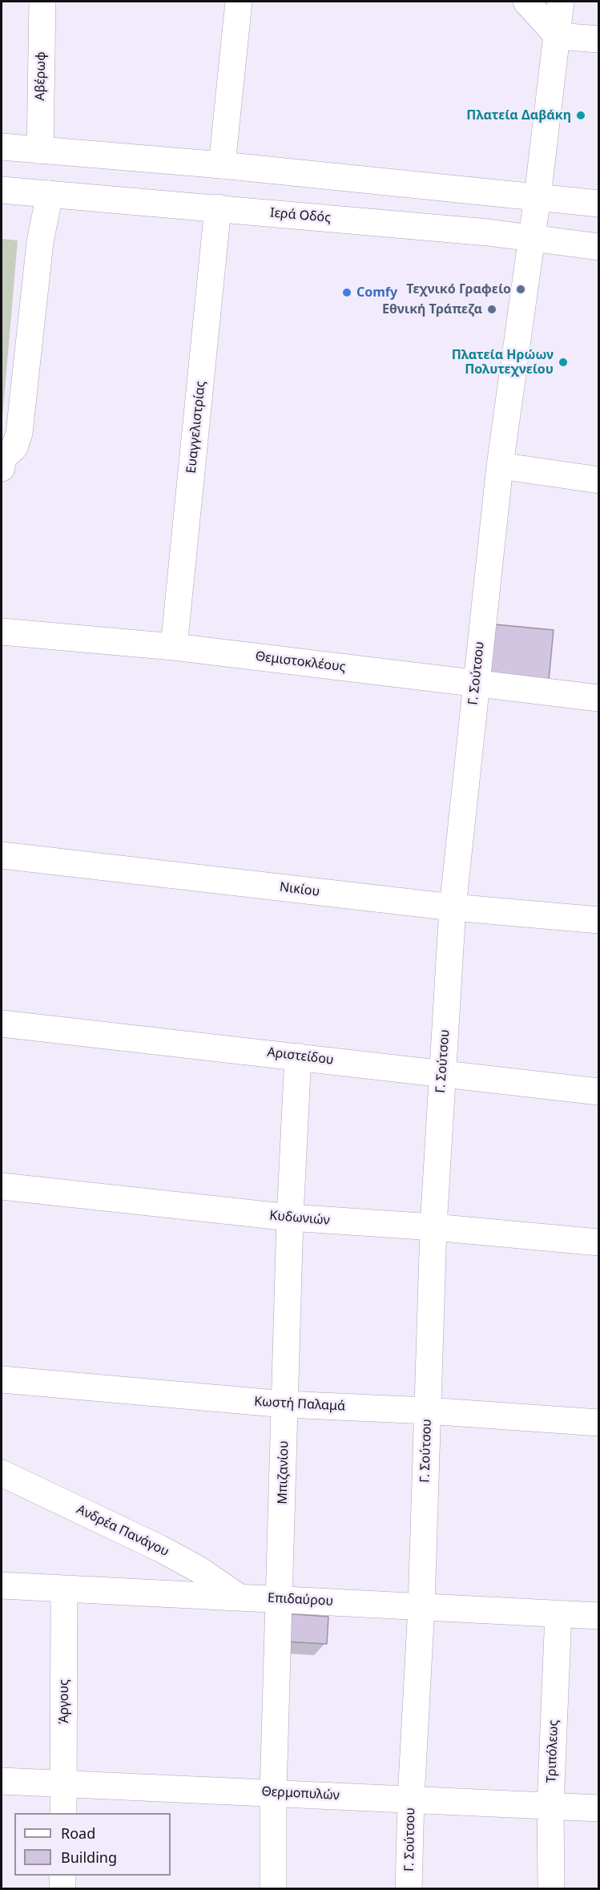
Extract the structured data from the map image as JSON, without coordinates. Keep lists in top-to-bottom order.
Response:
{
  "streets": {
    "street": [
      "Αβέρωφ",
      "Ιερά Οδός",
      "Ευαγγελιστρίας",
      "Θεμιστοκλέους",
      "Γ. Σούτσου",
      "Νικίου",
      "Αριστείδου",
      "Κυδωνιών",
      "Κωστή Παλαμά",
      "Μπιζανίου",
      "Ανδρέα Πανάγου",
      "Επιδαύρου",
      "Άργους",
      "Τριπόλεως",
      "Θερμοπυλών"
    ]
  },
  "crossings": [
    ["Ιερά Οδός", "Ευαγγελιστρίας"],
    ["Ιερά Οδός", "Γ. Σούτσου"],
    ["Ευαγγελιστρίας", "Θεμιστοκλέους"],
    ["Θεμιστοκλέους", "Γ. Σούτσου"],
    ["Γ. Σούτσου", "Νικίου"],
    ["Γ. Σούτσου", "Αριστείδου"],
    ["Γ. Σούτσου", "Κυδωνιών"],
    ["Γ. Σούτσου", "Κωστή Παλαμά"],
    ["Γ. Σούτσου", "Επιδαύρου"],
    ["Γ. Σούτσου", "Θερμοπυλών"],
    ["Αριστείδου", "Μπιζανίου"],
    ["Κυδωνιών", "Μπιζανίου"],
    ["Κωστή Παλαμά", "Μπιζανίου"],
    ["Μπιζανίου", "Επιδαύρου"],
    ["Μπιζανίου", "Θερμοπυλών"],
    ["Ανδρέα Πανάγου", "Επιδαύρου"],
    ["Επιδαύρου", "Άργους"],
    ["Επιδαύρου", "Τριπόλεως"],
    ["Άργους", "Θερμοπυλών"],
    ["Τριπόλεως", "Θερμοπυλών"]
  ],
  "places": [
    "Πλατεία Δαβάκη",
    "Τεχνικό Γραφείο",
    "Comfy",
    "Εθνική Τράπεζα",
    "Πλατεία Ηρώων Πολυτεχνείου"
  ],
  "legend": ["Road", "Building"]
}
